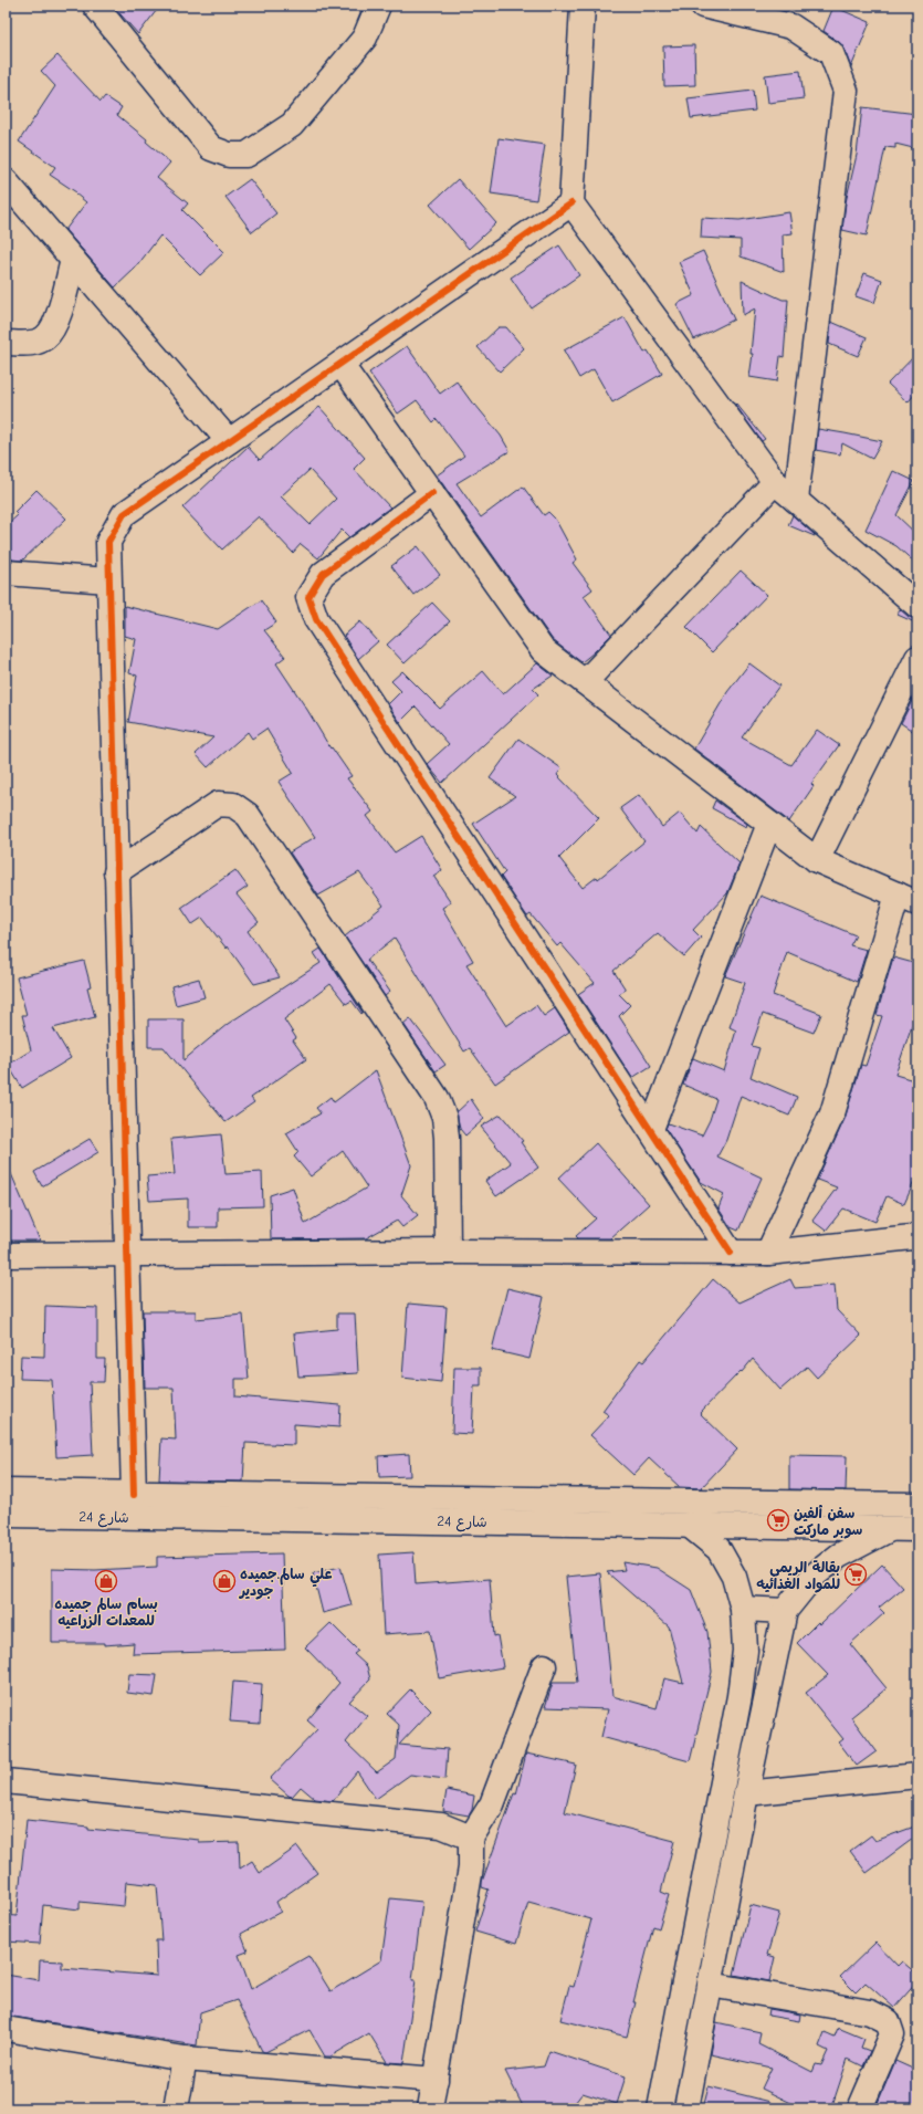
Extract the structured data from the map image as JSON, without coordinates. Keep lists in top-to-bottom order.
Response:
{
  "streets": {
    "street": ["شارع 24"]
  },
  "places": {
    "supermarket": ["سفن ألفين سوبر ماركت", "بقالة الريمي للمواد الغذائيه"],
    "shop": ["بسام سالم جميده للمعدات الزراعيه", "علي سالم.جميده جودير"]
  }
}
